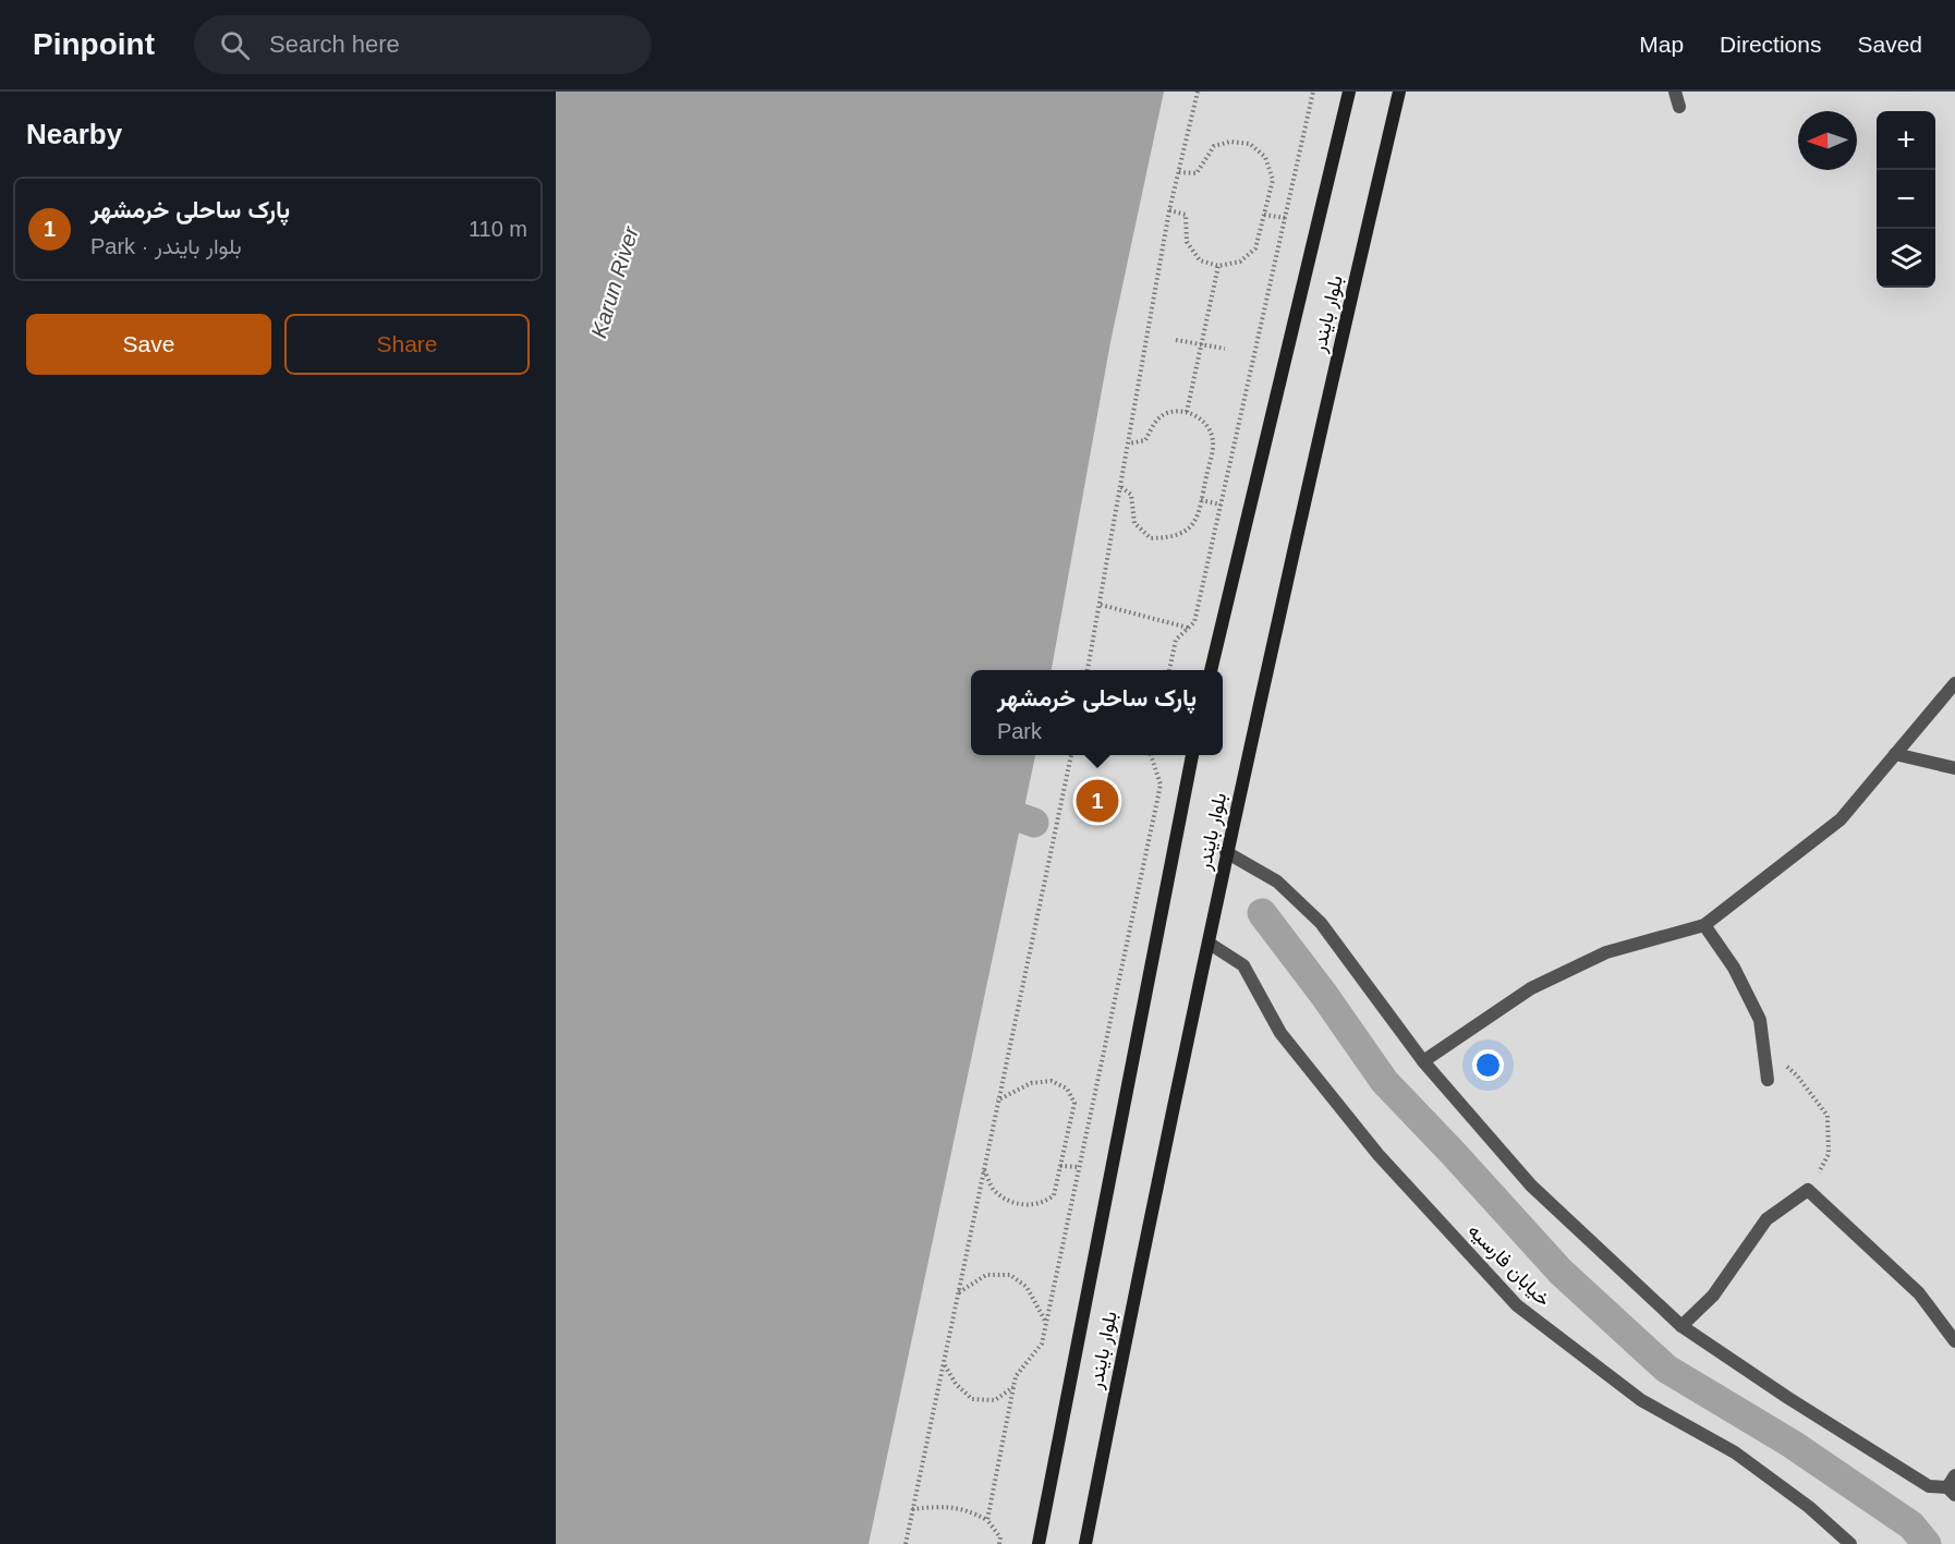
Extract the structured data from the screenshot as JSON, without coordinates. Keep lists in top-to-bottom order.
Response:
{
  "streets": {
    "street": ["بلوار بایندر", "خیابان فارسیه"]
  },
  "crossings": [
    ["بلوار بایندر", "خیابان فارسیه"]
  ],
  "water": ["Karun River"],
  "north": "left",
  "page": {
    "header": "Pinpoint",
    "search": "Search here",
    "nav": ["Map", "Directions", "Saved"],
    "heading": "Nearby",
    "map_buttons": ["+", "−"],
    "list": [
      {
        "mark": "1",
        "name": "پارک ساحلی خرمشهر",
        "note": "Park · بلوار بایندر",
        "value": "110 m"
      }
    ],
    "buttons": ["Save", "Share"],
    "popup": ["پارک ساحلی خرمشهر", "Park"],
    "pins": "1"
  }
}
